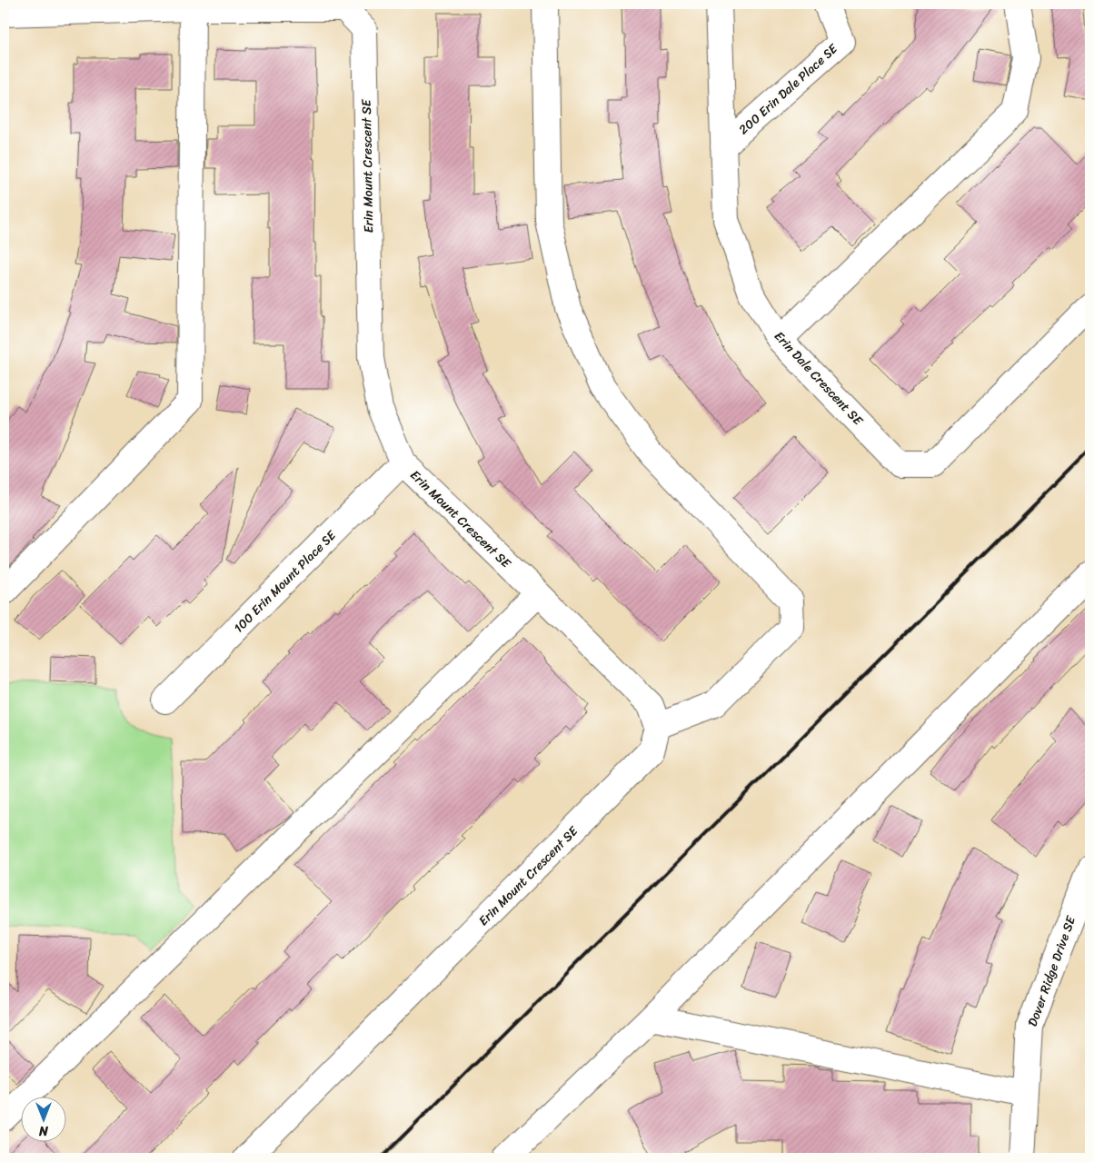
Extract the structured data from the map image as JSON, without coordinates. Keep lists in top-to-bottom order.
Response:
{
  "streets": {
    "street": [
      "200 Erin Dale Place SE",
      "Erin Mount Crescent SE",
      "Erin Dale Crescent SE",
      "100 Erin Mount Place SE",
      "Dover Ridge Drive SE"
    ]
  },
  "crossings": [
    ["200 Erin Dale Place SE", "Erin Dale Crescent SE"],
    ["Erin Mount Crescent SE", "100 Erin Mount Place SE"]
  ],
  "north": "bottom"
}
